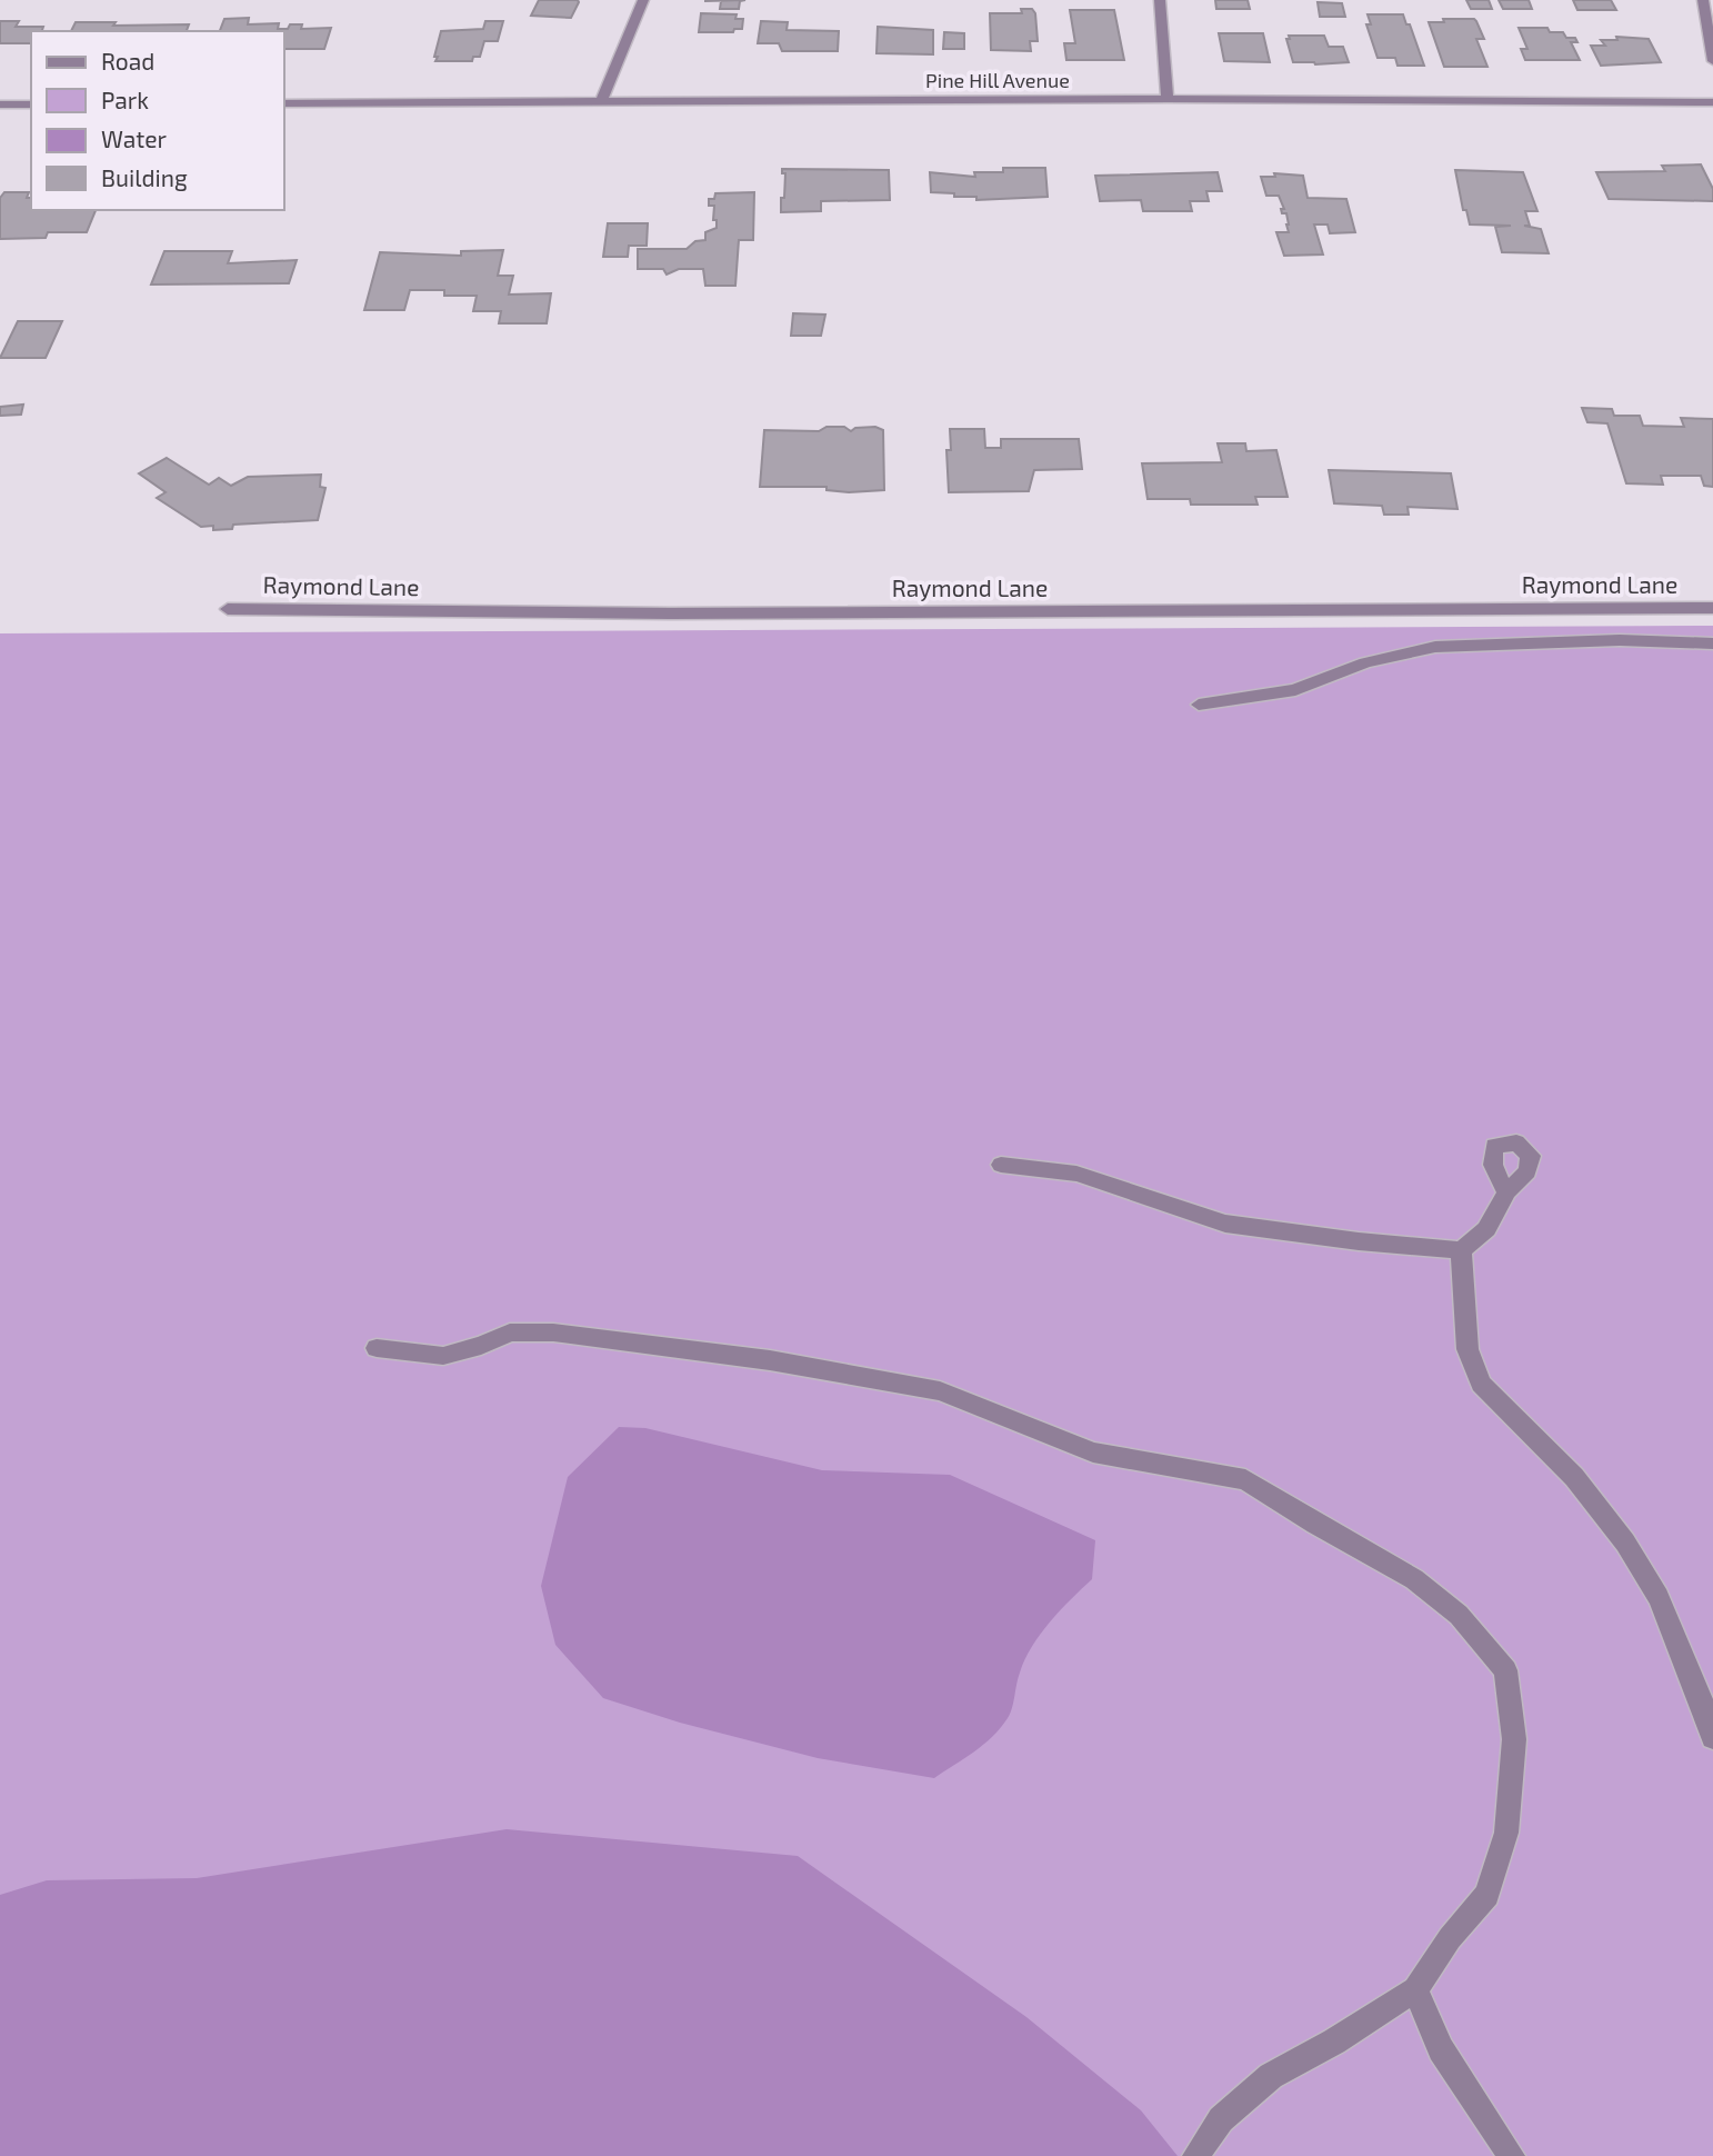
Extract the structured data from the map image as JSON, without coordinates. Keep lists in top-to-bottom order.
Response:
{
  "streets": {
    "street": ["Pine Hill Avenue", "Raymond Lane"]
  },
  "legend": [
    "Road",
    "Park",
    "Water",
    "Building"
  ]
}
